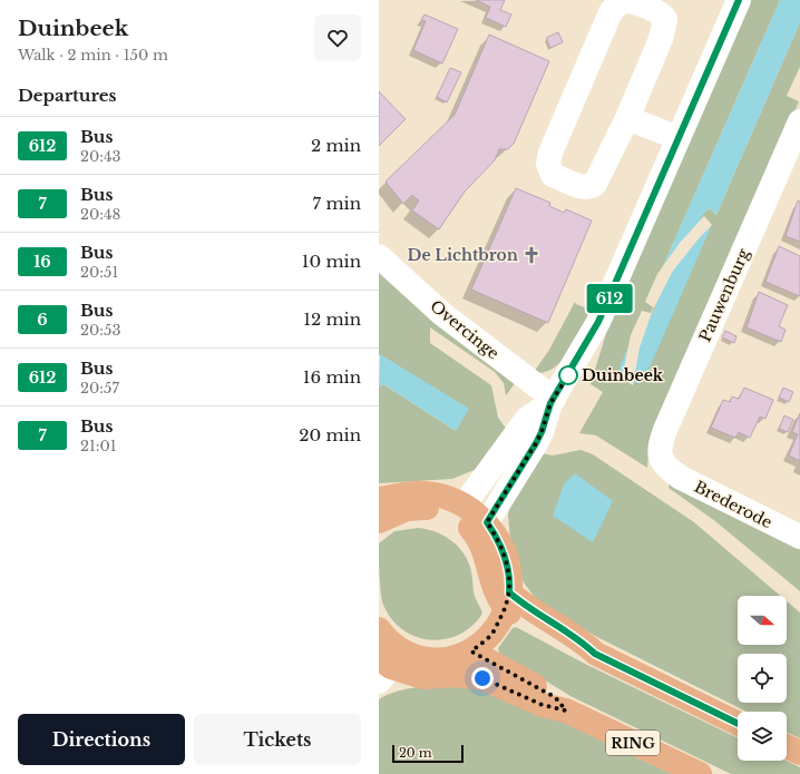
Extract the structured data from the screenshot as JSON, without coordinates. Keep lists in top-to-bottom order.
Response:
{
  "streets": {
    "main road": ["RING"],
    "street": ["Pauwenburg", "Overcinge", "Brederode"]
  },
  "crossings": [
    ["Pauwenburg", "Brederode"]
  ],
  "places": {
    "church": ["De Lichtbron"],
    "other": ["Duinbeek"]
  },
  "lines": ["bus line 612"],
  "scale_bar": "20 m",
  "north": "right",
  "page": {
    "heading": [
      ["Duinbeek", "Walk · 2 min · 150 m"],
      "Departures"
    ],
    "on_map": "612",
    "list": [
      {
        "mark": "612",
        "name": "Bus",
        "note": "20:43",
        "value": "2 min"
      },
      {
        "mark": "7",
        "name": "Bus",
        "note": "20:48",
        "value": "7 min"
      },
      {
        "mark": "16",
        "name": "Bus",
        "note": "20:51",
        "value": "10 min"
      },
      {
        "mark": "6",
        "name": "Bus",
        "note": "20:53",
        "value": "12 min"
      },
      {
        "mark": "612",
        "name": "Bus",
        "note": "20:57",
        "value": "16 min"
      },
      {
        "mark": "7",
        "name": "Bus",
        "note": "21:01",
        "value": "20 min"
      }
    ],
    "buttons": ["Directions", "Tickets"],
    "scale": "20 m"
  }
}
